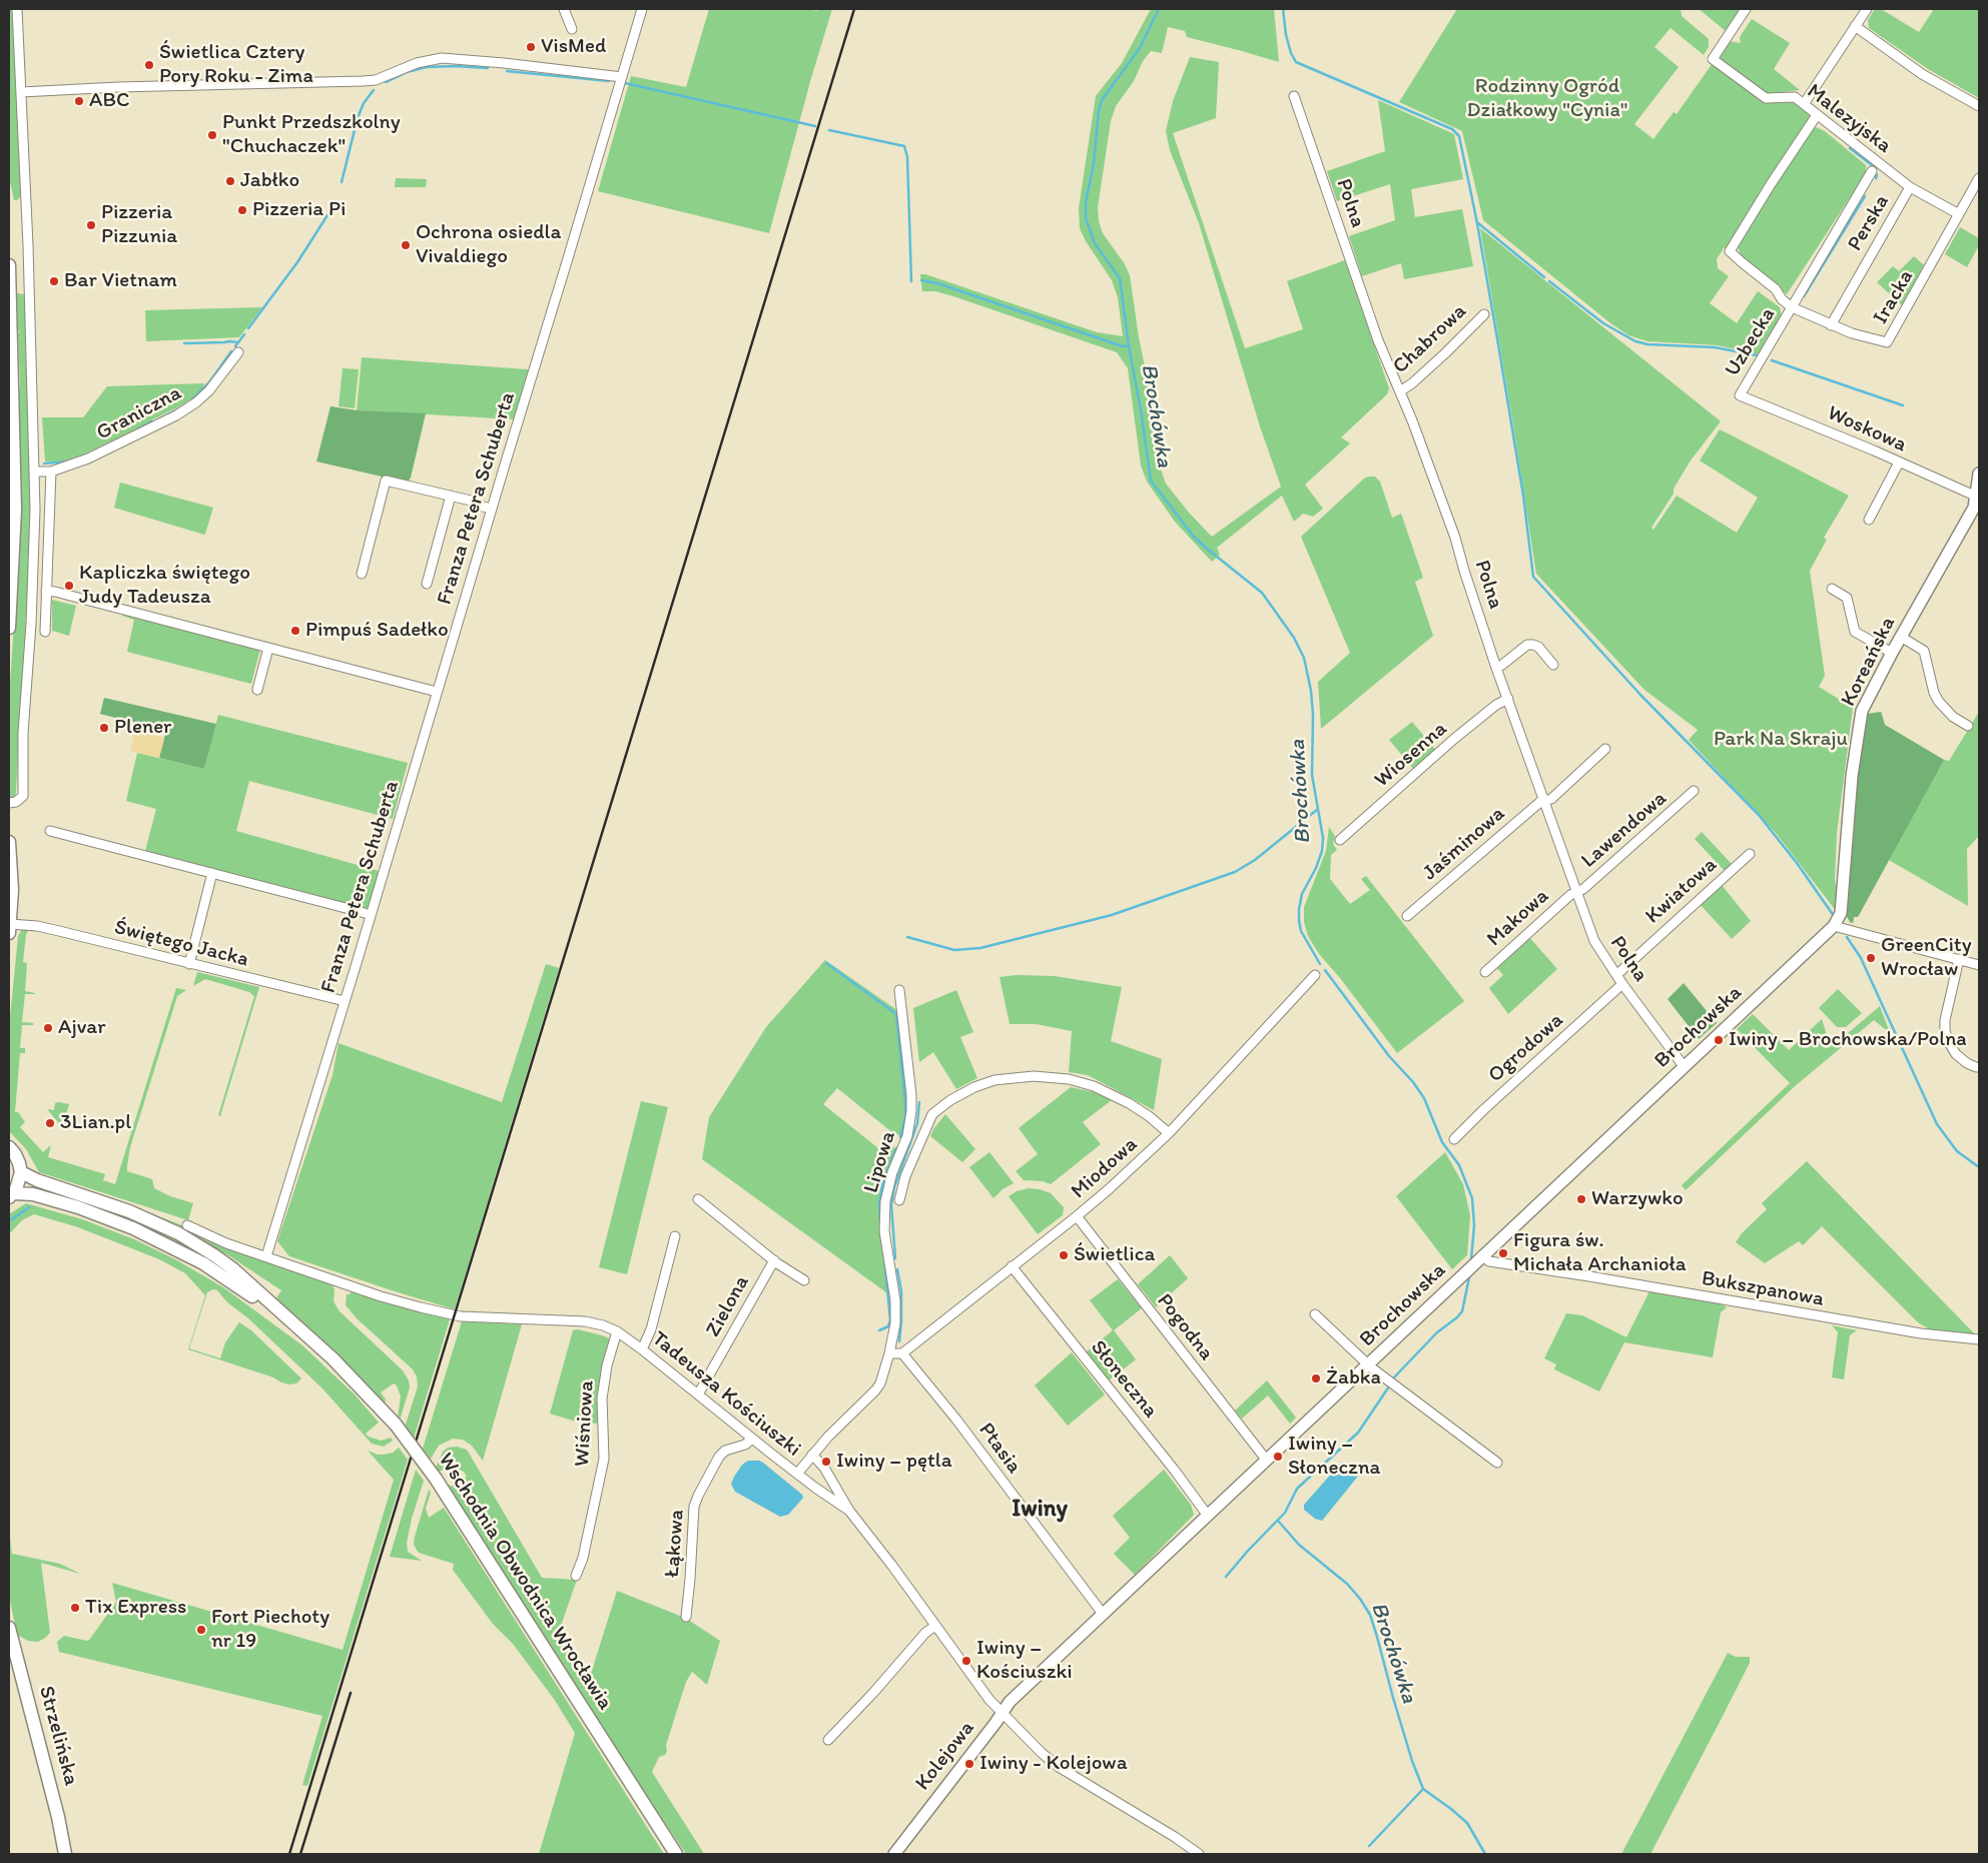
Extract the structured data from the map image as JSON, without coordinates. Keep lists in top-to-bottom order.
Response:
{
  "streets": {
    "main road": ["Wschodnia Obwodnica Wrocławia", "Strzelińska"],
    "street": [
      "Malezyjska",
      "Polna",
      "Perska",
      "Iracka",
      "Chabrowa",
      "Uzbecka",
      "Graniczna",
      "Woskowa",
      "Franza Petera Schuberta",
      "Koreańska",
      "Wiosenna",
      "Lawendowa",
      "Jaśminowa",
      "Kwiatowa",
      "Makowa",
      "Świętego Jacka",
      "Brochowska",
      "Ogrodowa",
      "Lipowa",
      "Miodowa",
      "Bukszpanowa",
      "Zielona",
      "Pogodna",
      "Słoneczna",
      "Tadeusza Kościuszki",
      "Wiśniowa",
      "Ptasia",
      "Łąkowa",
      "Kolejowa"
    ]
  },
  "crossings": [
    ["Malezyjska", "Perska"],
    ["Polna", "Chabrowa"],
    ["Polna", "Wiosenna"],
    ["Polna", "Lawendowa"],
    ["Polna", "Jaśminowa"],
    ["Polna", "Kwiatowa"],
    ["Polna", "Makowa"],
    ["Polna", "Brochowska"],
    ["Polna", "Ogrodowa"],
    ["Perska", "Iracka"],
    ["Iracka", "Uzbecka"],
    ["Uzbecka", "Woskowa"],
    ["Woskowa", "Koreańska"],
    ["Franza Petera Schuberta", "Świętego Jacka"],
    ["Franza Petera Schuberta", "Tadeusza Kościuszki"],
    ["Koreańska", "Brochowska"],
    ["Lawendowa", "Makowa"],
    ["Brochowska", "Bukszpanowa"],
    ["Brochowska", "Pogodna"],
    ["Brochowska", "Słoneczna"],
    ["Brochowska", "Tadeusza Kościuszki"],
    ["Brochowska", "Ptasia"],
    ["Brochowska", "Kolejowa"],
    ["Miodowa", "Pogodna"],
    ["Miodowa", "Słoneczna"],
    ["Miodowa", "Ptasia"],
    ["Zielona", "Tadeusza Kościuszki"],
    ["Tadeusza Kościuszki", "Wiśniowa"],
    ["Tadeusza Kościuszki", "Łąkowa"],
    ["Tadeusza Kościuszki", "Kolejowa"]
  ],
  "districts": ["Iwiny"],
  "water": ["Brochówka"],
  "parks": ["Rodzinny Ogród Działkowy \"Cynia\"", "Park Na Skraju"],
  "places": [
    "VisMed",
    "Świetlica Cztery Pory Roku - Zima",
    "ABC",
    "Punkt Przedszkolny \"Chuchaczek\"",
    "Jabłko",
    "Pizzeria Pi",
    "Pizzeria Pizzunia",
    "Ochrona osiedla Vivaldiego",
    "Bar Vietnam",
    "Kapliczka świętego Judy Tadeusza",
    "Pimpuś Sadełko",
    "Plener",
    "GreenCity Wrocław",
    "Ajvar",
    "Iwiny – Brochowska/Polna",
    "3Lian.pl",
    "Warzywko",
    "Figura św. Michała Archanioła",
    "Świetlica",
    "Żabka",
    "Iwiny – Słoneczna",
    "Iwiny – pętla",
    "Tix Express",
    "Fort Piechoty nr 19",
    "Iwiny – Kościuszki",
    "Iwiny - Kolejowa"
  ]
}
